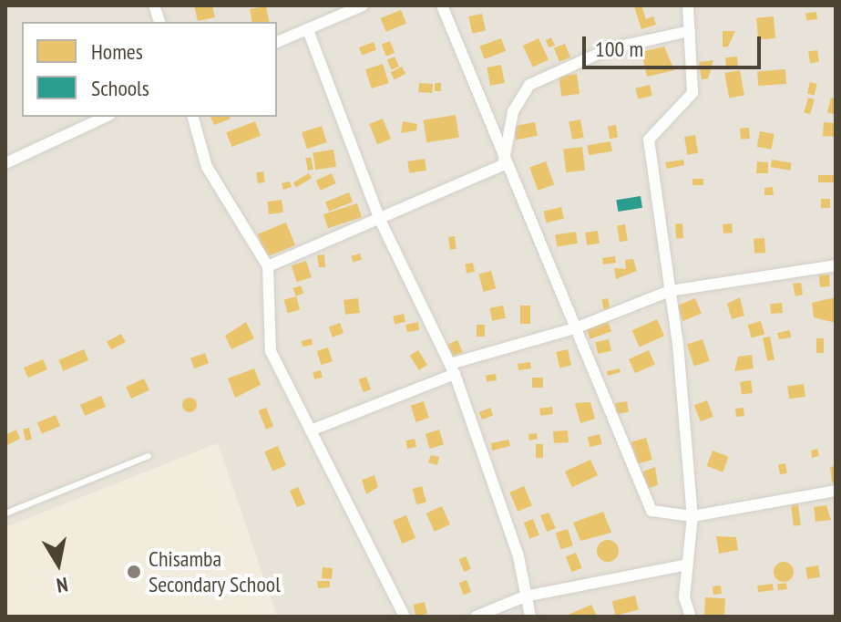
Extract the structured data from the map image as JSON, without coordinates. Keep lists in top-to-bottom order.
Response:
{
  "places": ["Chisamba Secondary School"],
  "legend": ["Homes", "Schools"],
  "scale_bar": "100 m",
  "north": "bottom"
}
